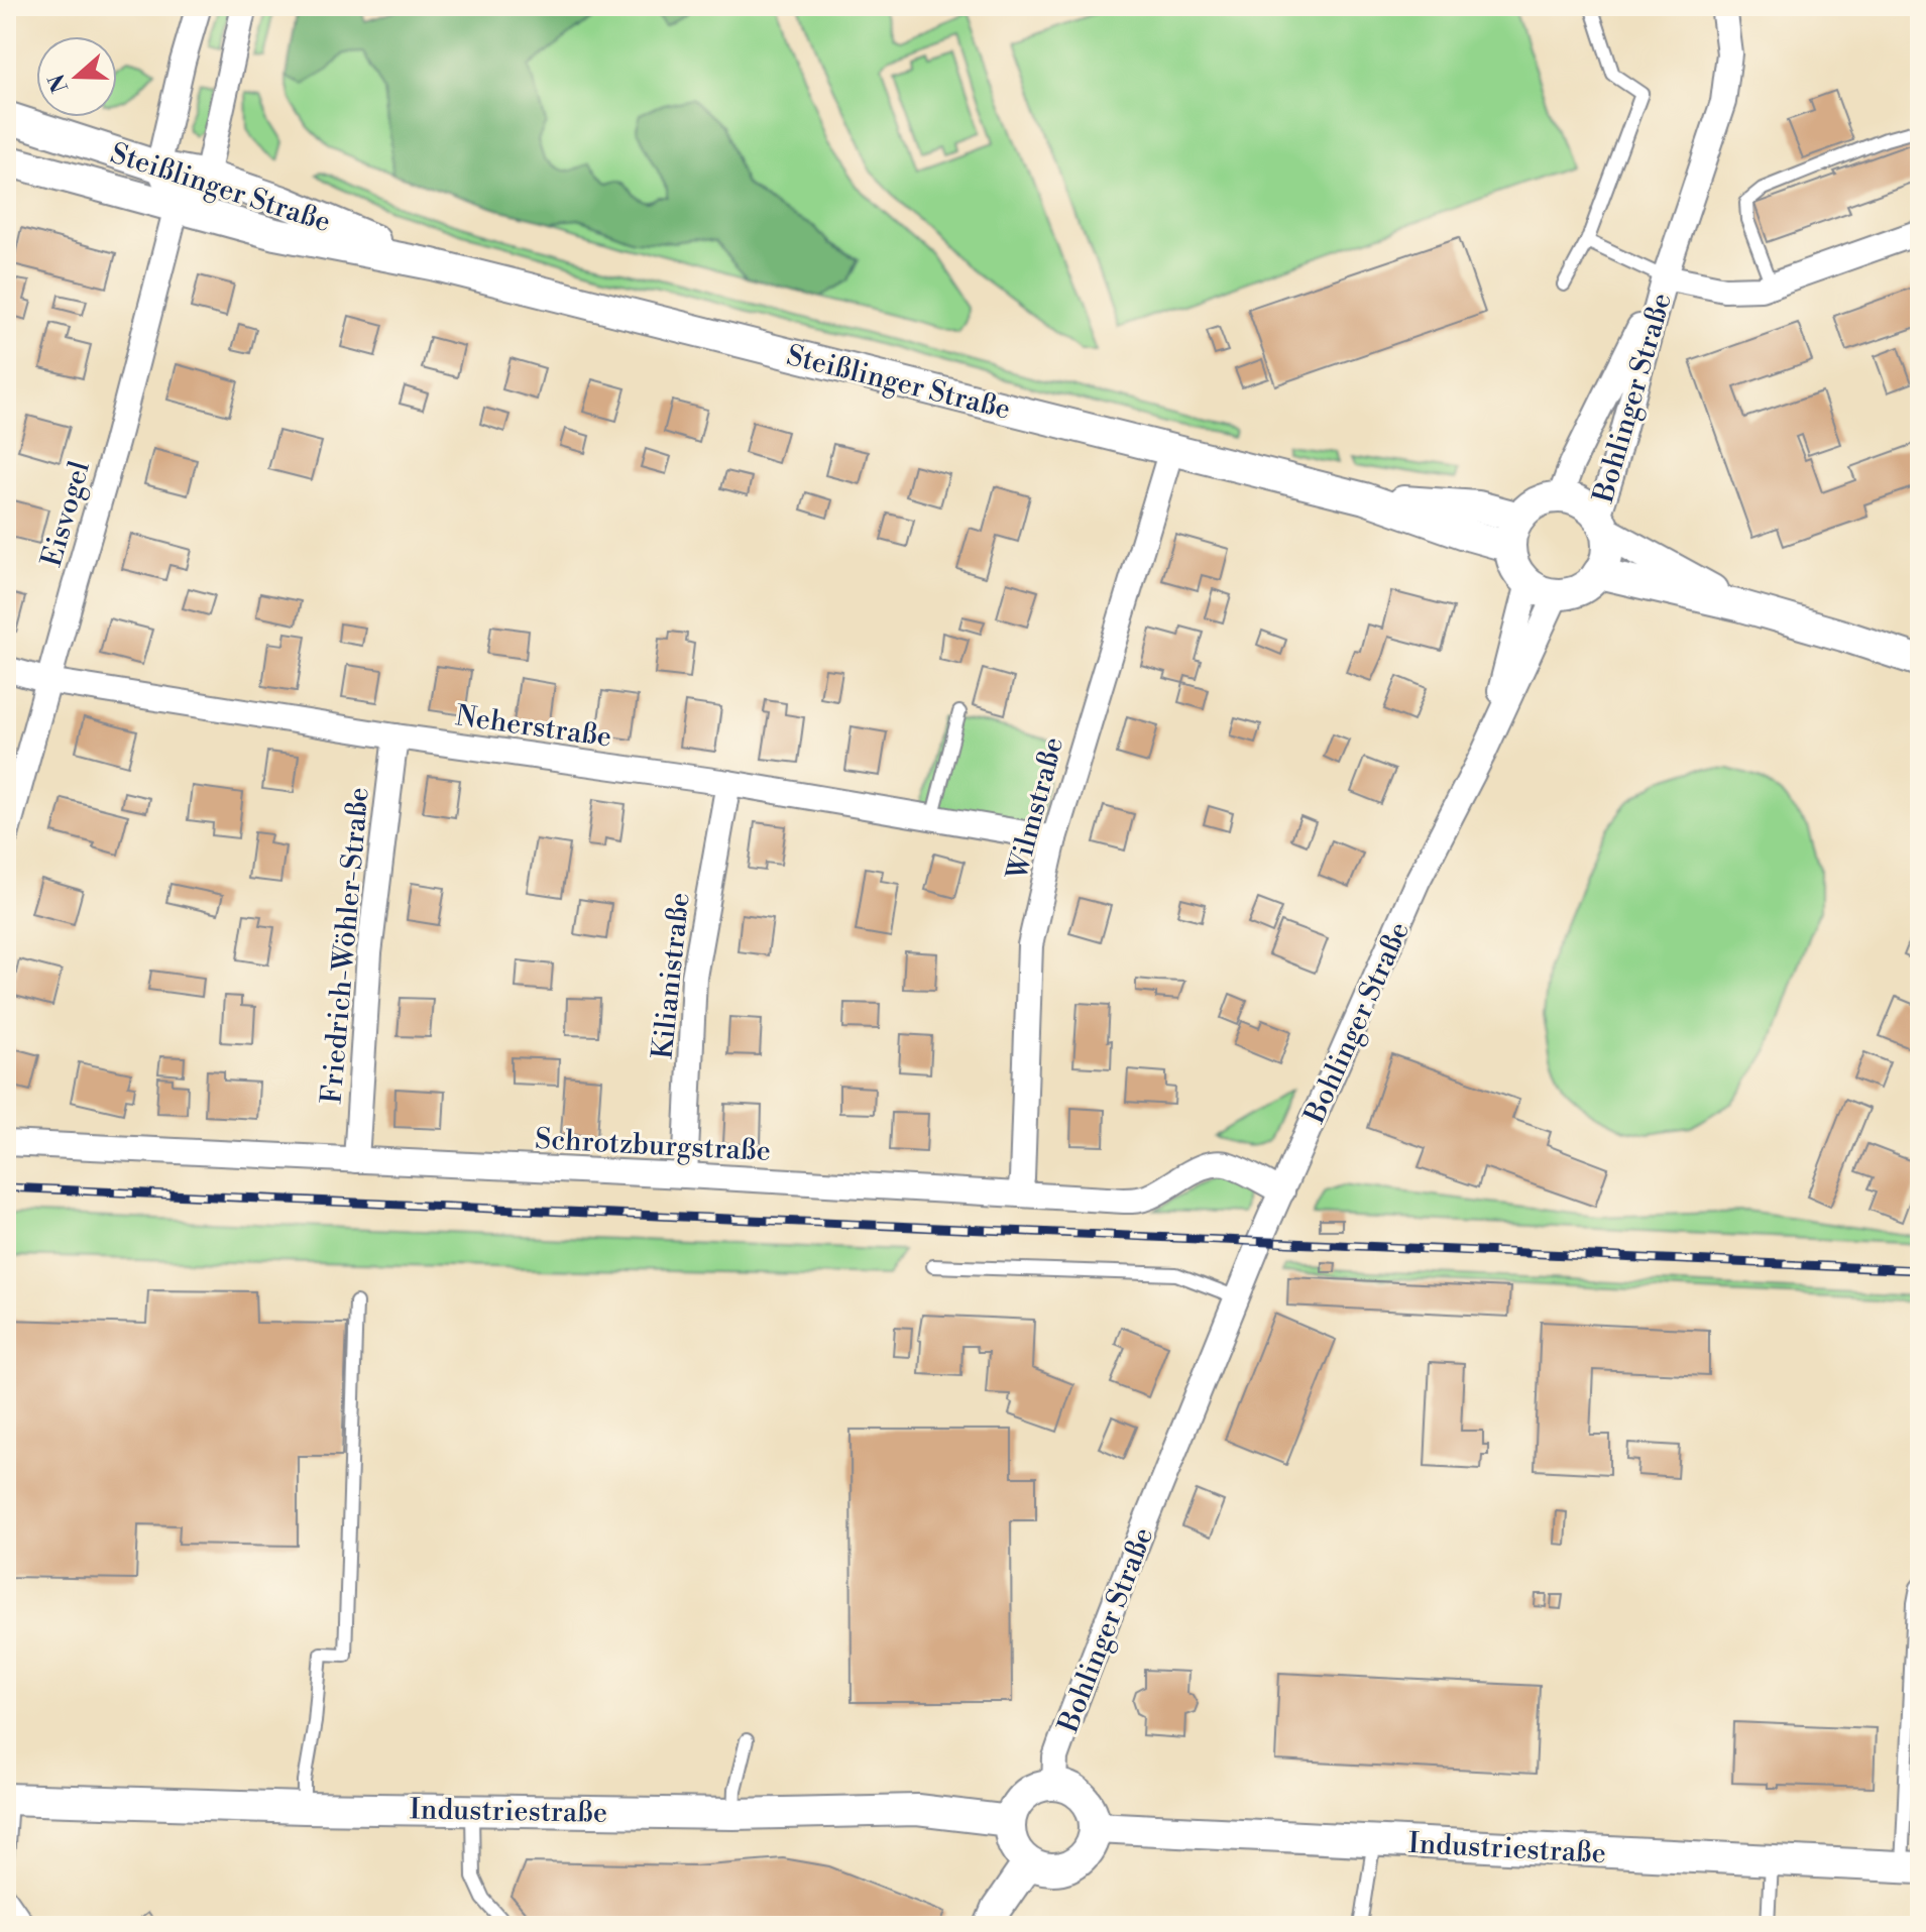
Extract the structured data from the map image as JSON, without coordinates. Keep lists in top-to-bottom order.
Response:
{
  "streets": {
    "street": [
      "Steißlinger Straße",
      "Bohlinger Straße",
      "Eisvogel",
      "Neherstraße",
      "Wilmstraße",
      "Friedrich-Wöhler-Straße",
      "Kilianistraße",
      "Schrotzburgstraße",
      "Industriestraße"
    ]
  },
  "crossings": [
    ["Steißlinger Straße", "Bohlinger Straße"],
    ["Steißlinger Straße", "Eisvogel"],
    ["Steißlinger Straße", "Wilmstraße"],
    ["Bohlinger Straße", "Schrotzburgstraße"],
    ["Bohlinger Straße", "Industriestraße"],
    ["Eisvogel", "Neherstraße"],
    ["Neherstraße", "Wilmstraße"],
    ["Neherstraße", "Friedrich-Wöhler-Straße"],
    ["Neherstraße", "Kilianistraße"],
    ["Wilmstraße", "Schrotzburgstraße"],
    ["Friedrich-Wöhler-Straße", "Schrotzburgstraße"],
    ["Kilianistraße", "Schrotzburgstraße"]
  ],
  "north": "left"
}
